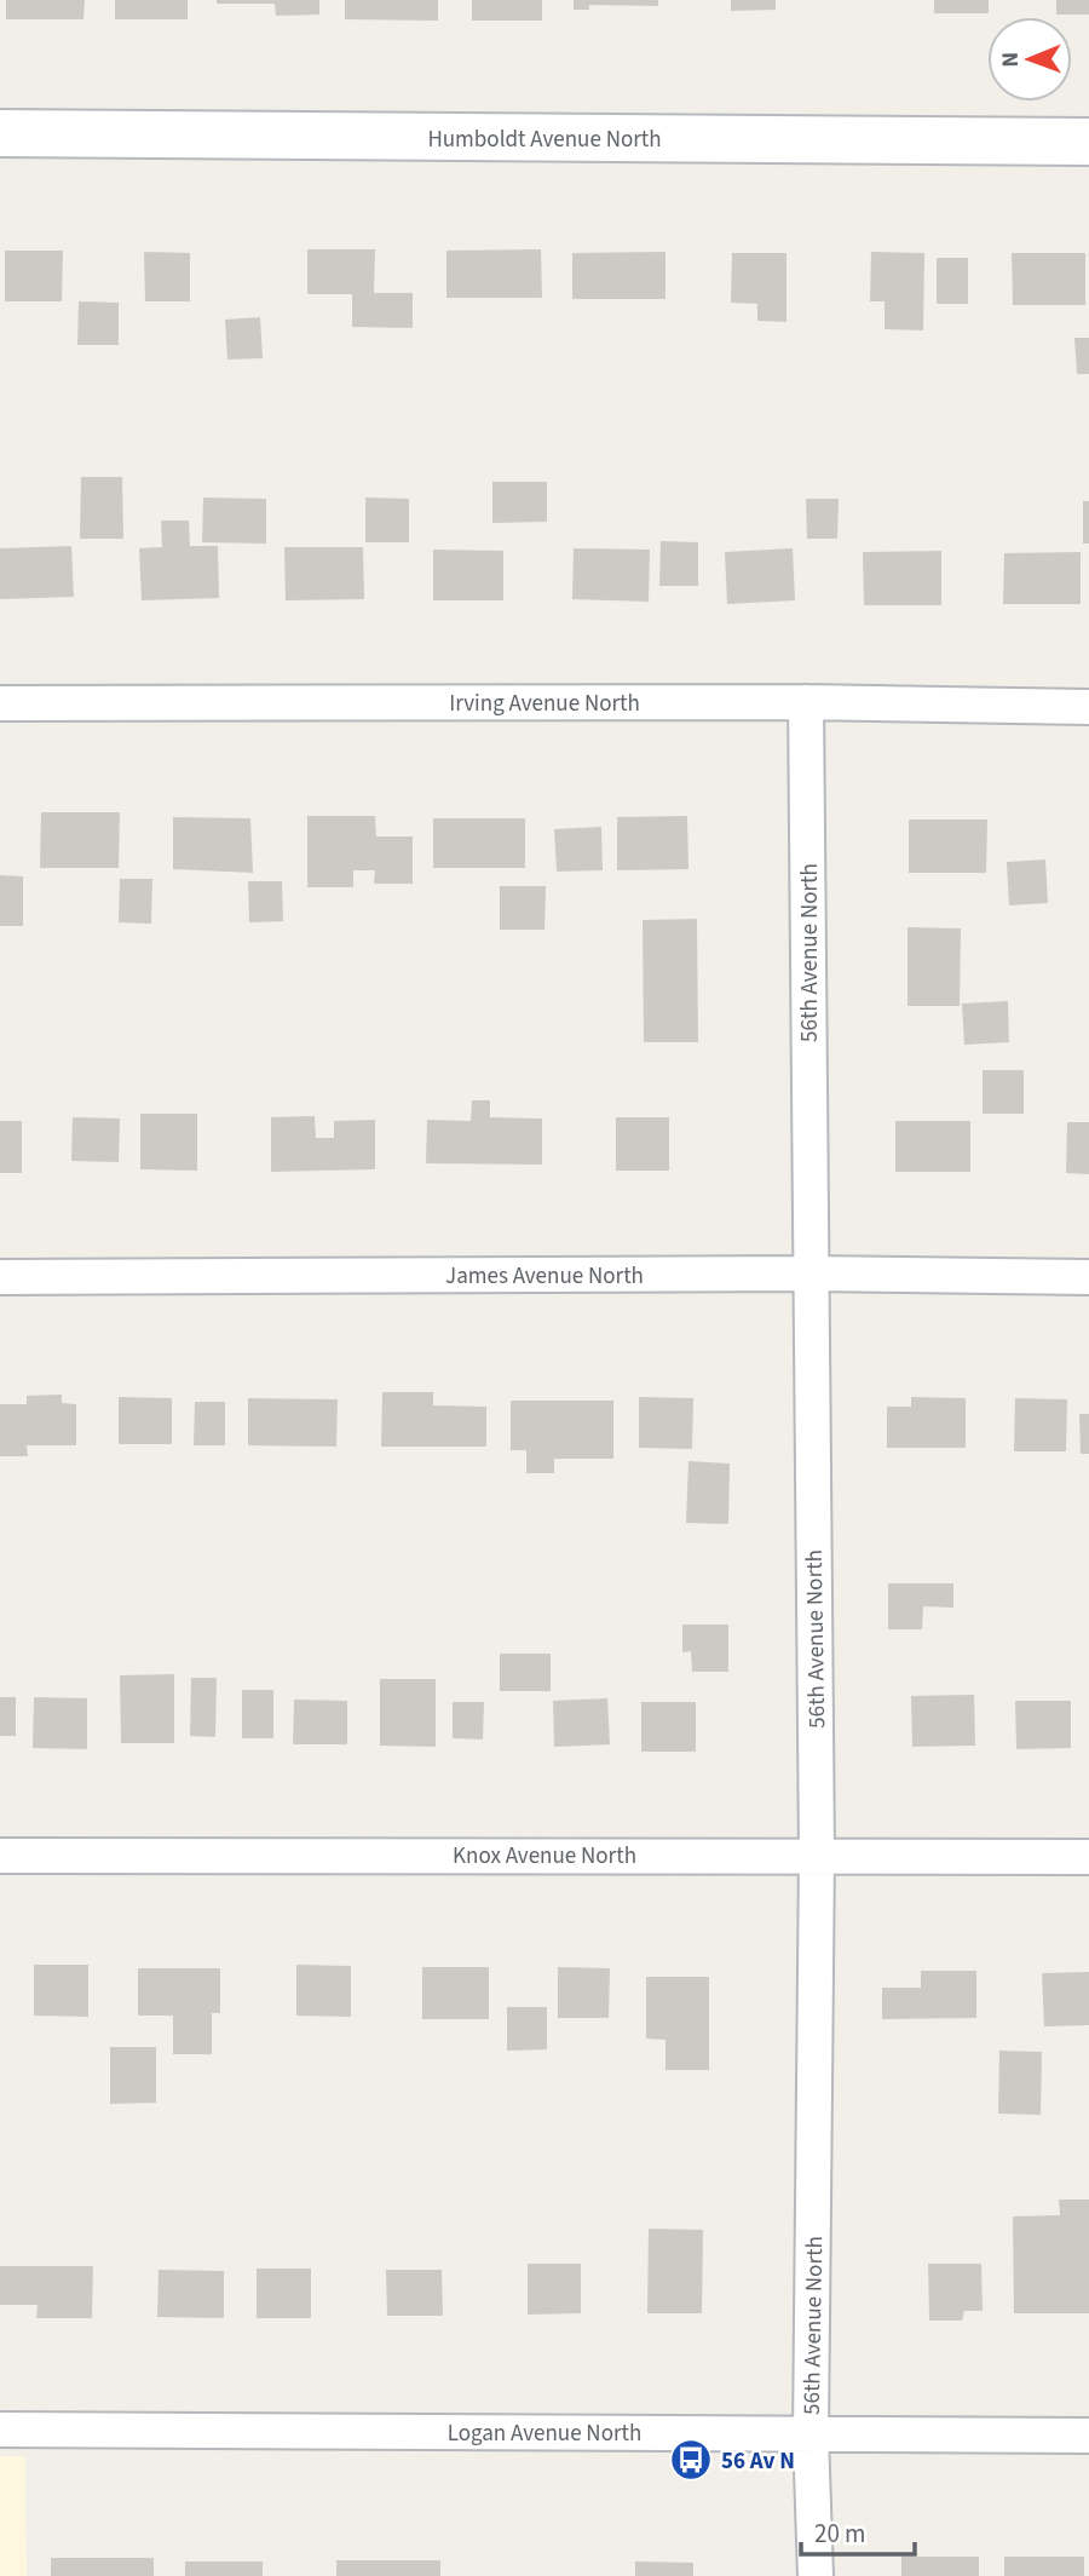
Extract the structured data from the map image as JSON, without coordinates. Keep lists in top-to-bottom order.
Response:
{
  "streets": {
    "street": [
      "Humboldt Avenue North",
      "Irving Avenue North",
      "56th Avenue North",
      "James Avenue North",
      "Knox Avenue North",
      "Logan Avenue North"
    ]
  },
  "crossings": [
    ["Irving Avenue North", "56th Avenue North"],
    ["56th Avenue North", "James Avenue North"],
    ["56th Avenue North", "Knox Avenue North"],
    ["56th Avenue North", "Logan Avenue North"]
  ],
  "places": {
    "bus stop": ["56 Av N"]
  },
  "scale_bar": "20 m",
  "north": "left"
}
